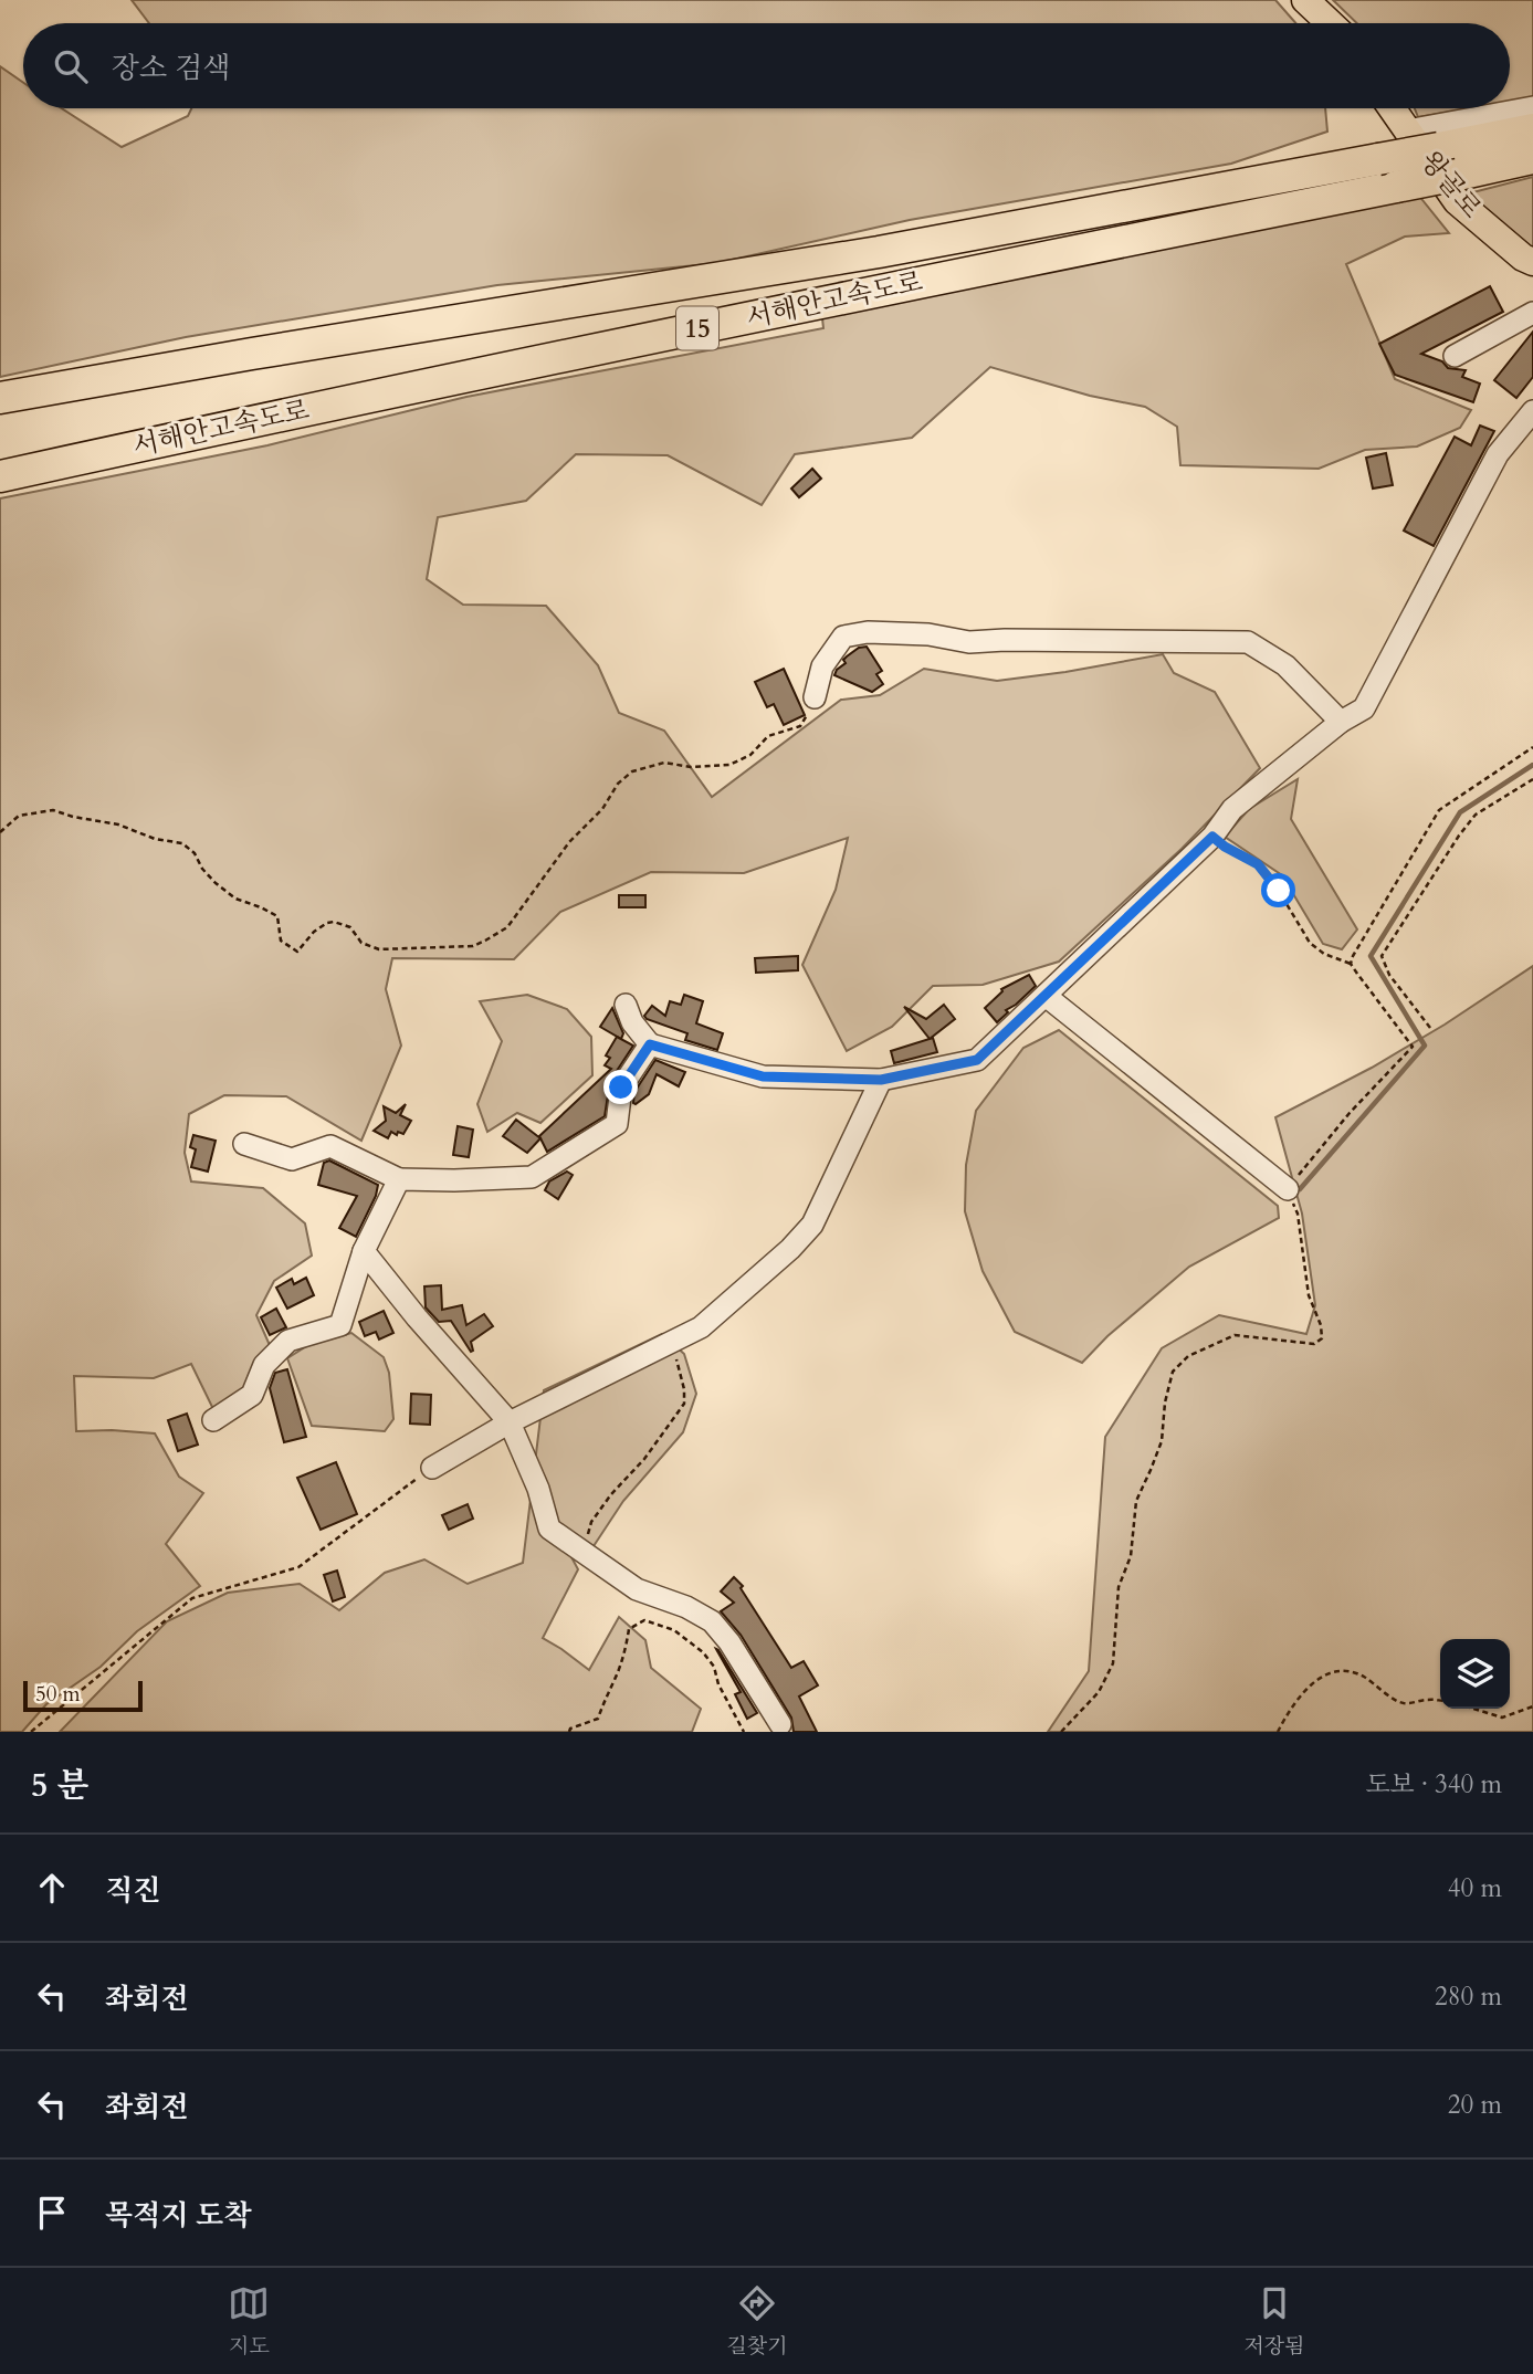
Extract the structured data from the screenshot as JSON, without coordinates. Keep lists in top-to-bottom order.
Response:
{
  "streets": {
    "highway": ["서해안고속도로", "15"],
    "main road": ["왕골로"]
  },
  "scale_bar": "50 m",
  "page": {
    "search": "장소 검색",
    "scale": "50 m",
    "heading": ["5 분", "도보 · 340 m"],
    "list": [
      ["직진", "40 m"],
      ["좌회전", "280 m"],
      ["좌회전", "20 m"],
      "목적지 도착"
    ],
    "nav": ["지도", "길찾기", "저장됨"]
  }
}
